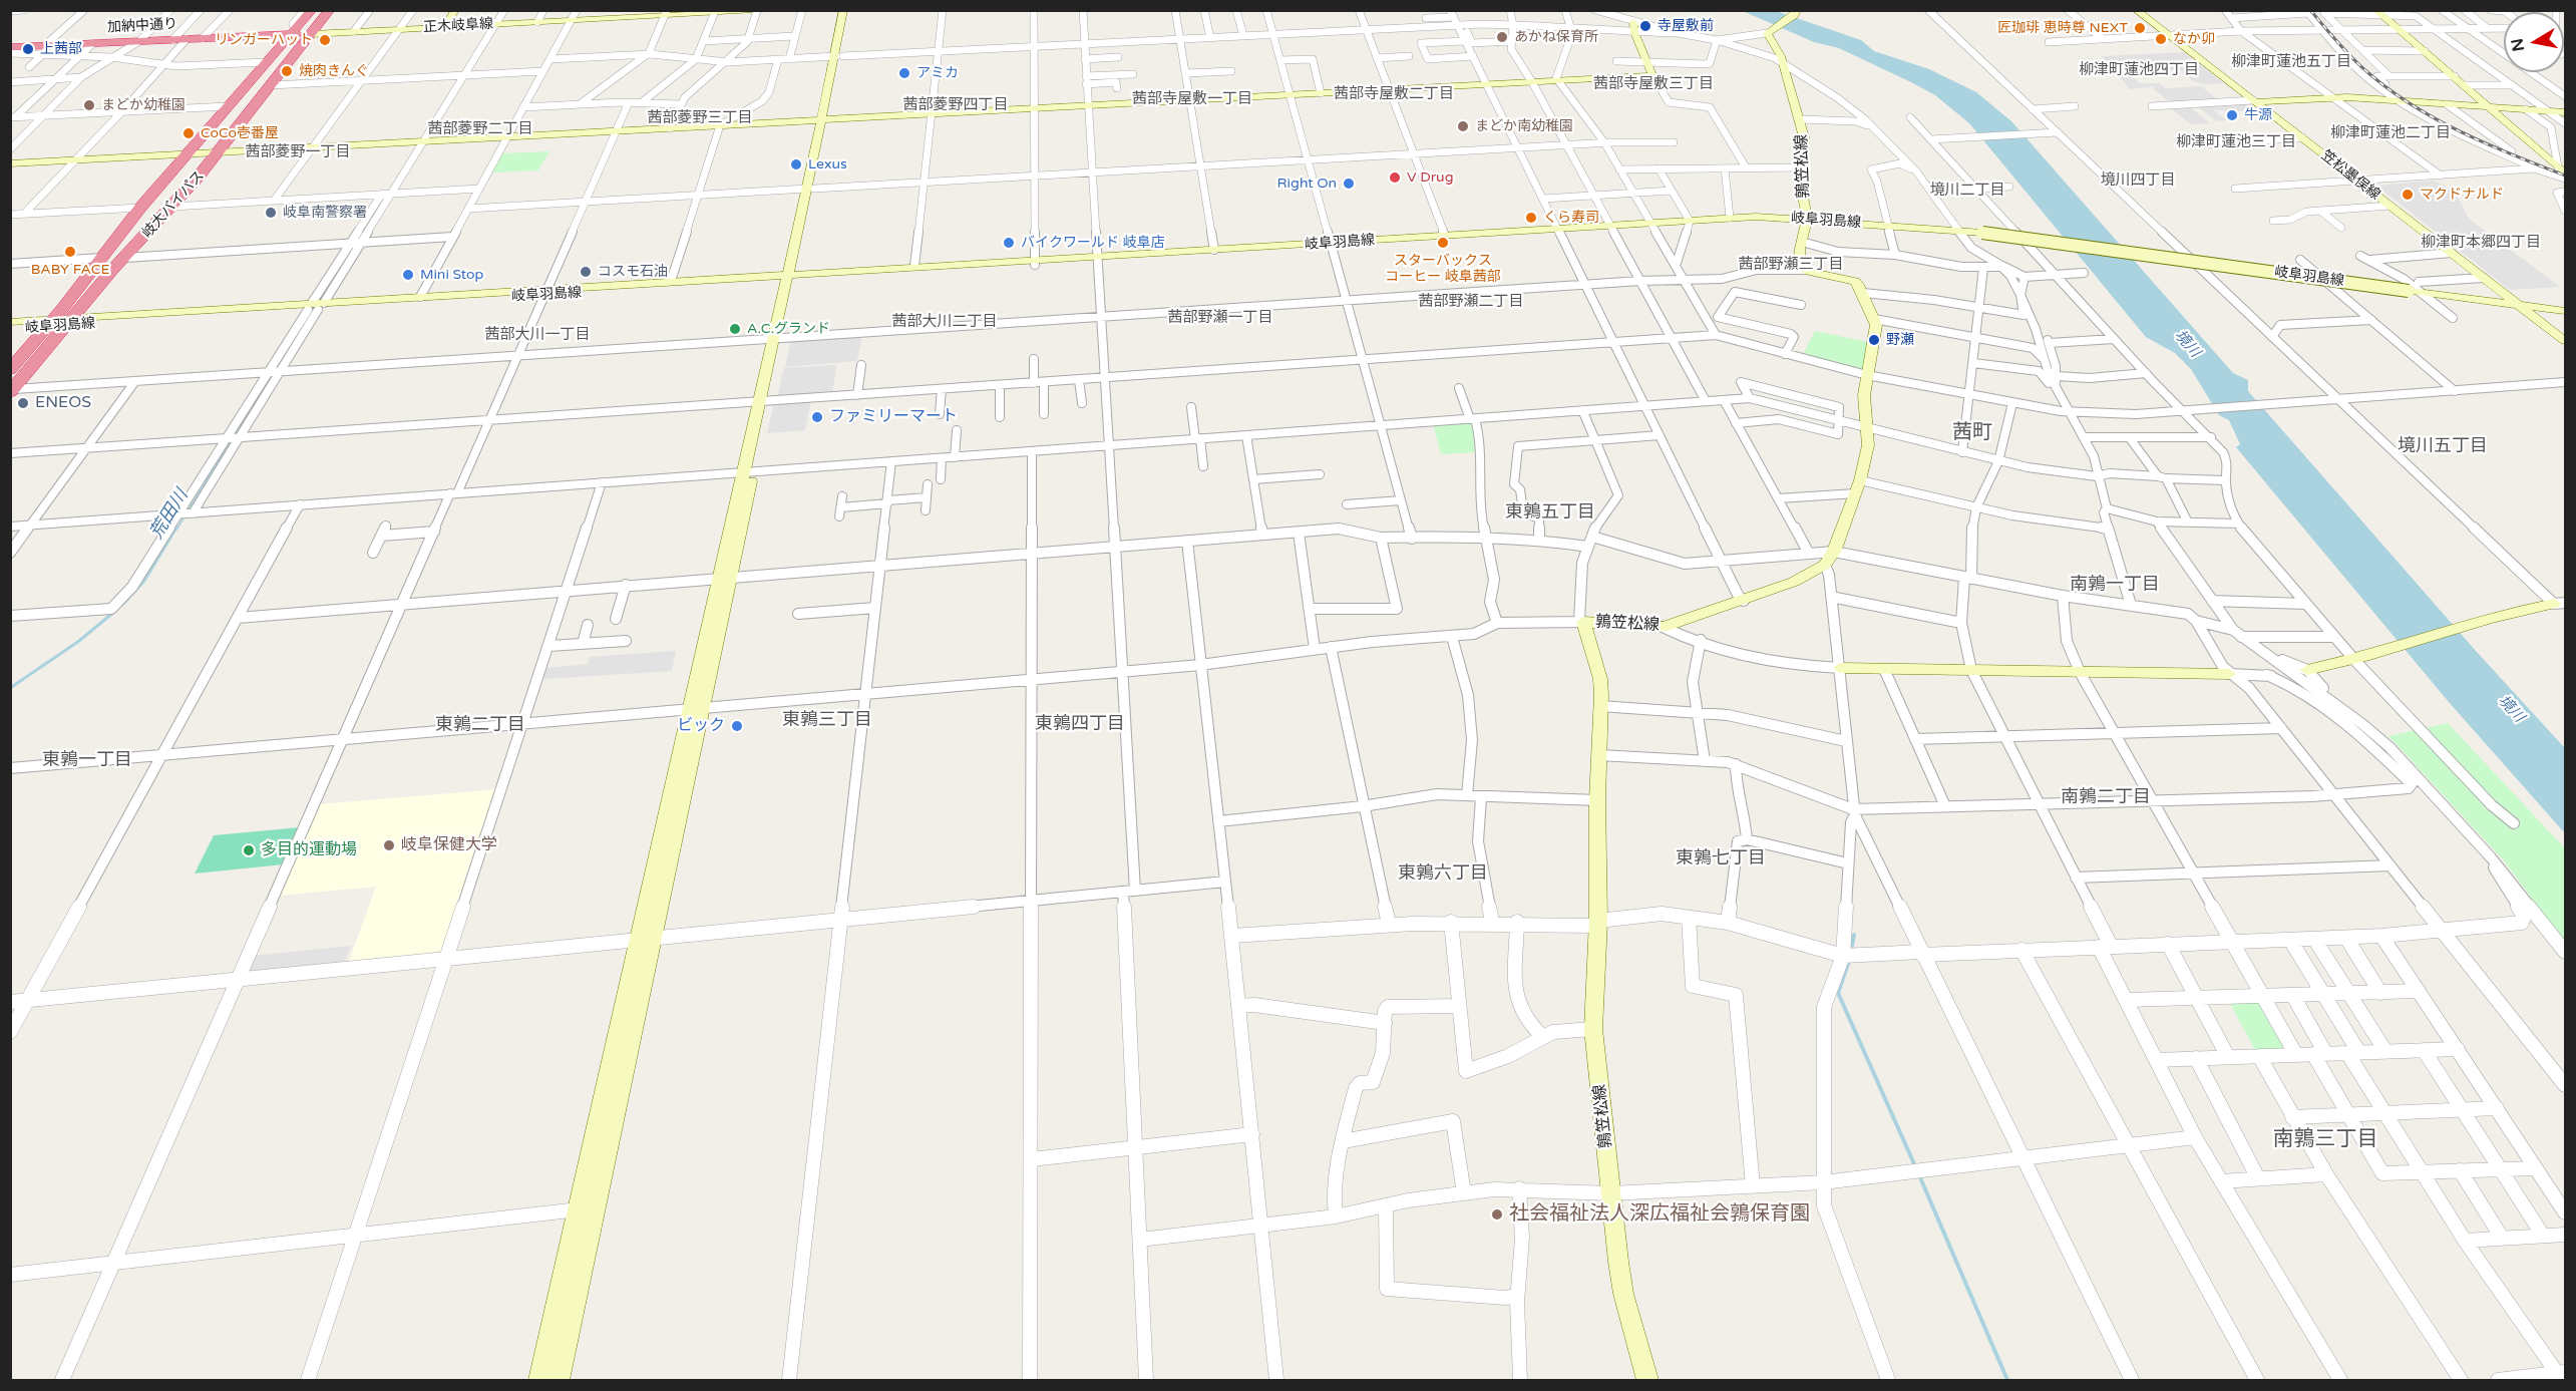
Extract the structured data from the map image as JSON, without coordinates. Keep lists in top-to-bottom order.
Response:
{
  "streets": {
    "highway": ["加納中通り", "岐大バイパス"],
    "main road": [
      "正木岐阜線",
      "鶉笠松線",
      "笠松墨俣線",
      "岐阜羽島線"
    ]
  },
  "crossings": [
    ["加納中通り", "正木岐阜線"],
    ["加納中通り", "岐大バイパス"],
    ["正木岐阜線", "岐大バイパス"],
    ["鶉笠松線", "岐阜羽島線"],
    ["笠松墨俣線", "岐阜羽島線"],
    ["岐大バイパス", "岐阜羽島線"]
  ],
  "districts": [
    "柳津町蓮池五丁目",
    "柳津町蓮池四丁目",
    "茜部寺屋敷三丁目",
    "茜部寺屋敷二丁目",
    "茜部寺屋敷一丁目",
    "茜部菱野四丁目",
    "茜部菱野三丁目",
    "茜部菱野二丁目",
    "柳津町蓮池二丁目",
    "柳津町蓮池三丁目",
    "茜部菱野一丁目",
    "境川四丁目",
    "境川二丁目",
    "柳津町本郷四丁目",
    "茜部野瀬三丁目",
    "茜部野瀬二丁目",
    "茜部野瀬一丁目",
    "茜部大川二丁目",
    "茜部大川一丁目",
    "茜町",
    "境川五丁目",
    "東鶉五丁目",
    "南鶉一丁目",
    "東鶉三丁目",
    "東鶉四丁目",
    "東鶉二丁目",
    "東鶉一丁目",
    "南鶉二丁目",
    "東鶉七丁目",
    "東鶉六丁目",
    "南鶉三丁目"
  ],
  "water": ["境川", "荒田川"],
  "places": [
    "寺屋敷前",
    "匠珈琲 恵時尊 NEXT",
    "あかね保育所",
    "なか卯",
    "リンガーハット",
    "上茜部",
    "焼肉きんぐ",
    "アミカ",
    "まどか幼稚園",
    "牛源",
    "まどか南幼稚園",
    "CoCo壱番屋",
    "Lexus",
    "V Drug",
    "Right On",
    "マクドナルド",
    "岐阜南警察署",
    "くら寿司",
    "バイクワールド 岐阜店",
    "スターバックス コーヒー 岐阜茜部",
    "BABY FACE",
    "コスモ石油",
    "Mini Stop",
    "A.C.グランド",
    "野瀬",
    "ENEOS",
    "ファミリーマート",
    "ビック",
    "岐阜保健大学",
    "多目的運動場",
    "社会福祉法人深広福祉会鶉保育園"
  ],
  "north": "left"
}
